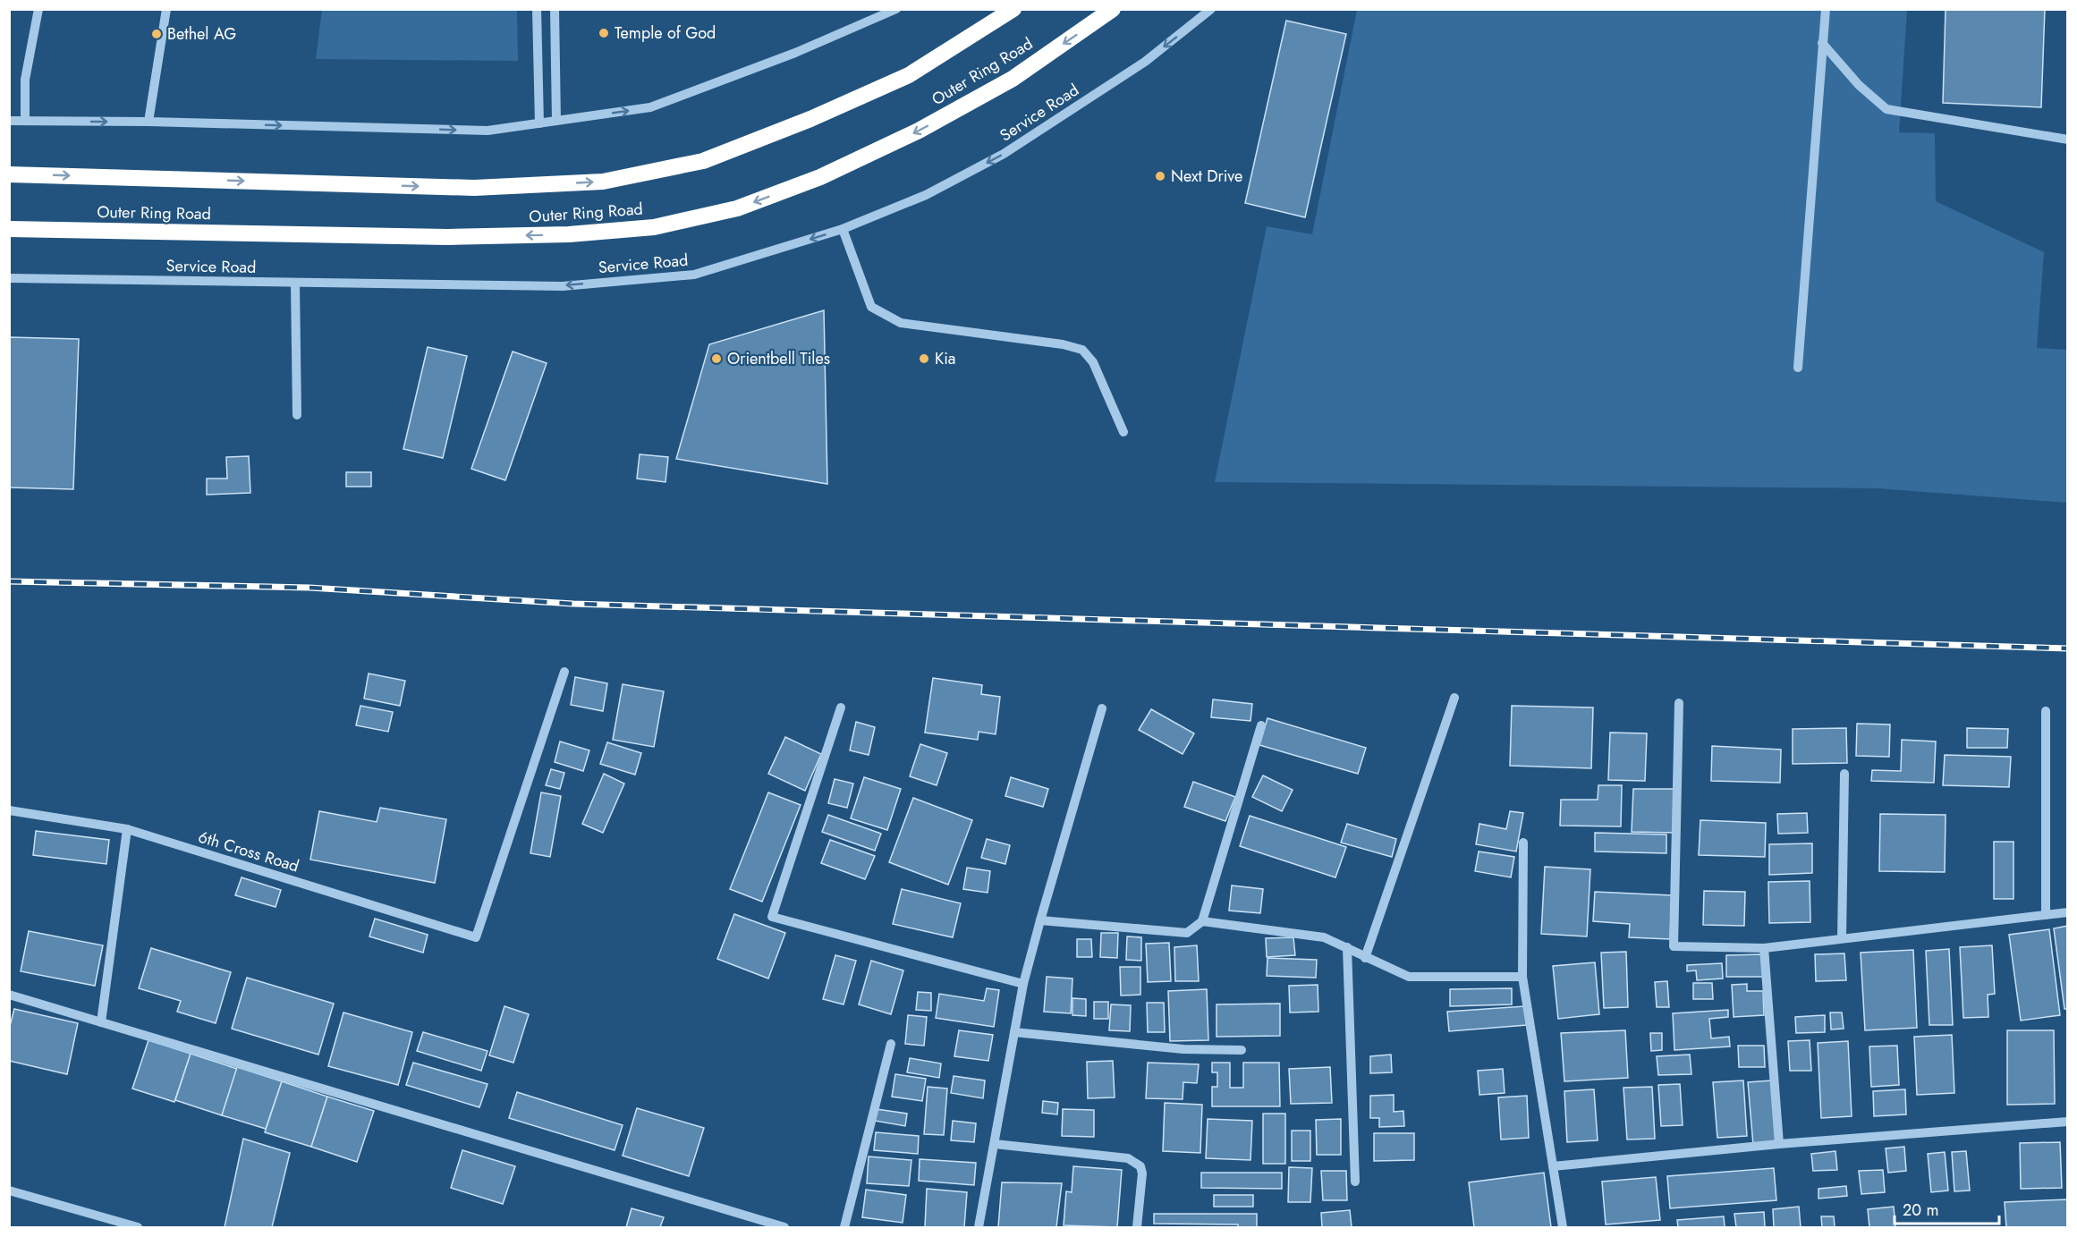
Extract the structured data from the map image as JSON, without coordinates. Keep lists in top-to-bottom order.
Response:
{
  "streets": {
    "highway": ["Outer Ring Road"],
    "street": ["Service Road", "6th Cross Road"]
  },
  "one_way": ["Service Road"],
  "places": [
    "Temple of God",
    "Bethel AG",
    "Next Drive",
    "Orientbell Tiles",
    "Kia"
  ],
  "scale_bar": "20 m"
}
